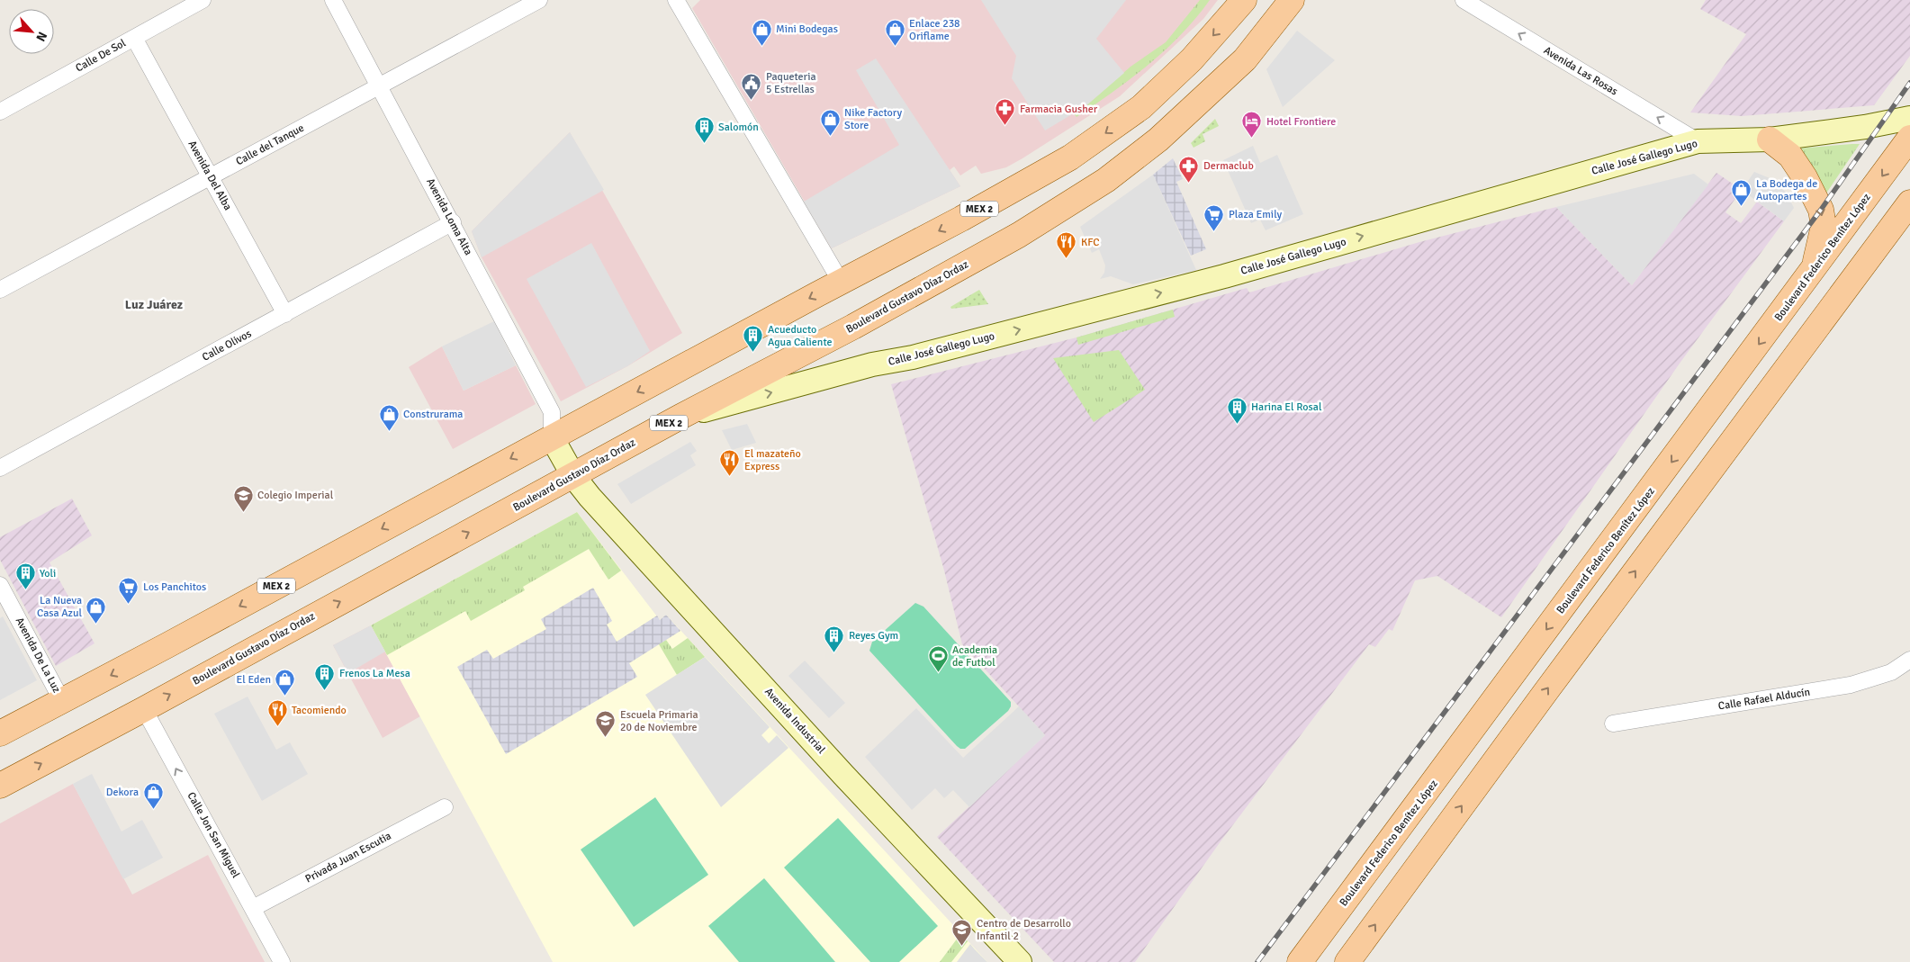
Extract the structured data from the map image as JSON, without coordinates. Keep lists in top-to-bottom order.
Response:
{
  "streets": {
    "main road": [
      "Calle José Gallego Lugo",
      "MEX 2",
      "Boulevard Federico Benítez López",
      "Boulevard Gustavo Díaz Ordaz",
      "Avenida Industrial"
    ],
    "street": [
      "Calle De Sol",
      "Avenida Las Rosas",
      "Calle del Tanque",
      "Avenida Del Alba",
      "Avenida Loma Alta",
      "Calle Olivos",
      "Avenida De La Luz",
      "Calle Rafael Alducín",
      "Calle Jon San Miguel",
      "Privada Juan Escutia"
    ]
  },
  "crossings": [
    ["Calle De Sol", "Avenida Del Alba"],
    ["Avenida Las Rosas", "Calle José Gallego Lugo"],
    ["Calle del Tanque", "Avenida Del Alba"],
    ["Calle del Tanque", "Avenida Loma Alta"],
    ["Calle José Gallego Lugo", "Boulevard Gustavo Díaz Ordaz"],
    ["Avenida Del Alba", "Calle Olivos"],
    ["MEX 2", "Avenida Loma Alta"],
    ["MEX 2", "Avenida De La Luz"],
    ["MEX 2", "Avenida Industrial"],
    ["Avenida Loma Alta", "Calle Olivos"],
    ["Avenida Loma Alta", "Avenida Industrial"],
    ["Boulevard Gustavo Díaz Ordaz", "Avenida Industrial"],
    ["Boulevard Gustavo Díaz Ordaz", "Calle Jon San Miguel"],
    ["Calle Jon San Miguel", "Privada Juan Escutia"]
  ],
  "one_way": ["Avenida Las Rosas", "Calle Jon San Miguel"],
  "districts": ["Luz Juárez"],
  "places": {
    "shop": [
      "Mini Bodegas",
      "Enlace 238 Oriflame",
      "Nike Factory Store",
      "La Bodega de Autopartes",
      "Construrama",
      "La Nueva Casa Azul",
      "El Eden",
      "Dekora"
    ],
    "public building": ["Paqueteria 5 Estrellas"],
    "pharmacy": ["Farmacia Gusher", "Dermaclub"],
    "hotel": ["Hotel Frontiere"],
    "building": [
      "Salomón",
      "Acueducto Agua Caliente",
      "Harina El Rosal",
      "Yoli",
      "Reyes Gym",
      "Frenos La Mesa"
    ],
    "supermarket": ["Plaza Emily", "Los Panchitos"],
    "restaurant": ["KFC", "El mazateño Express", "Tacomiendo"],
    "school or university": ["Colegio Imperial", "Escuela Primaria 20 de Noviembre", "Centro de Desarrollo Infantil 2"],
    "sports": ["Academia de Futbol"]
  },
  "north": "bottom right"
}
